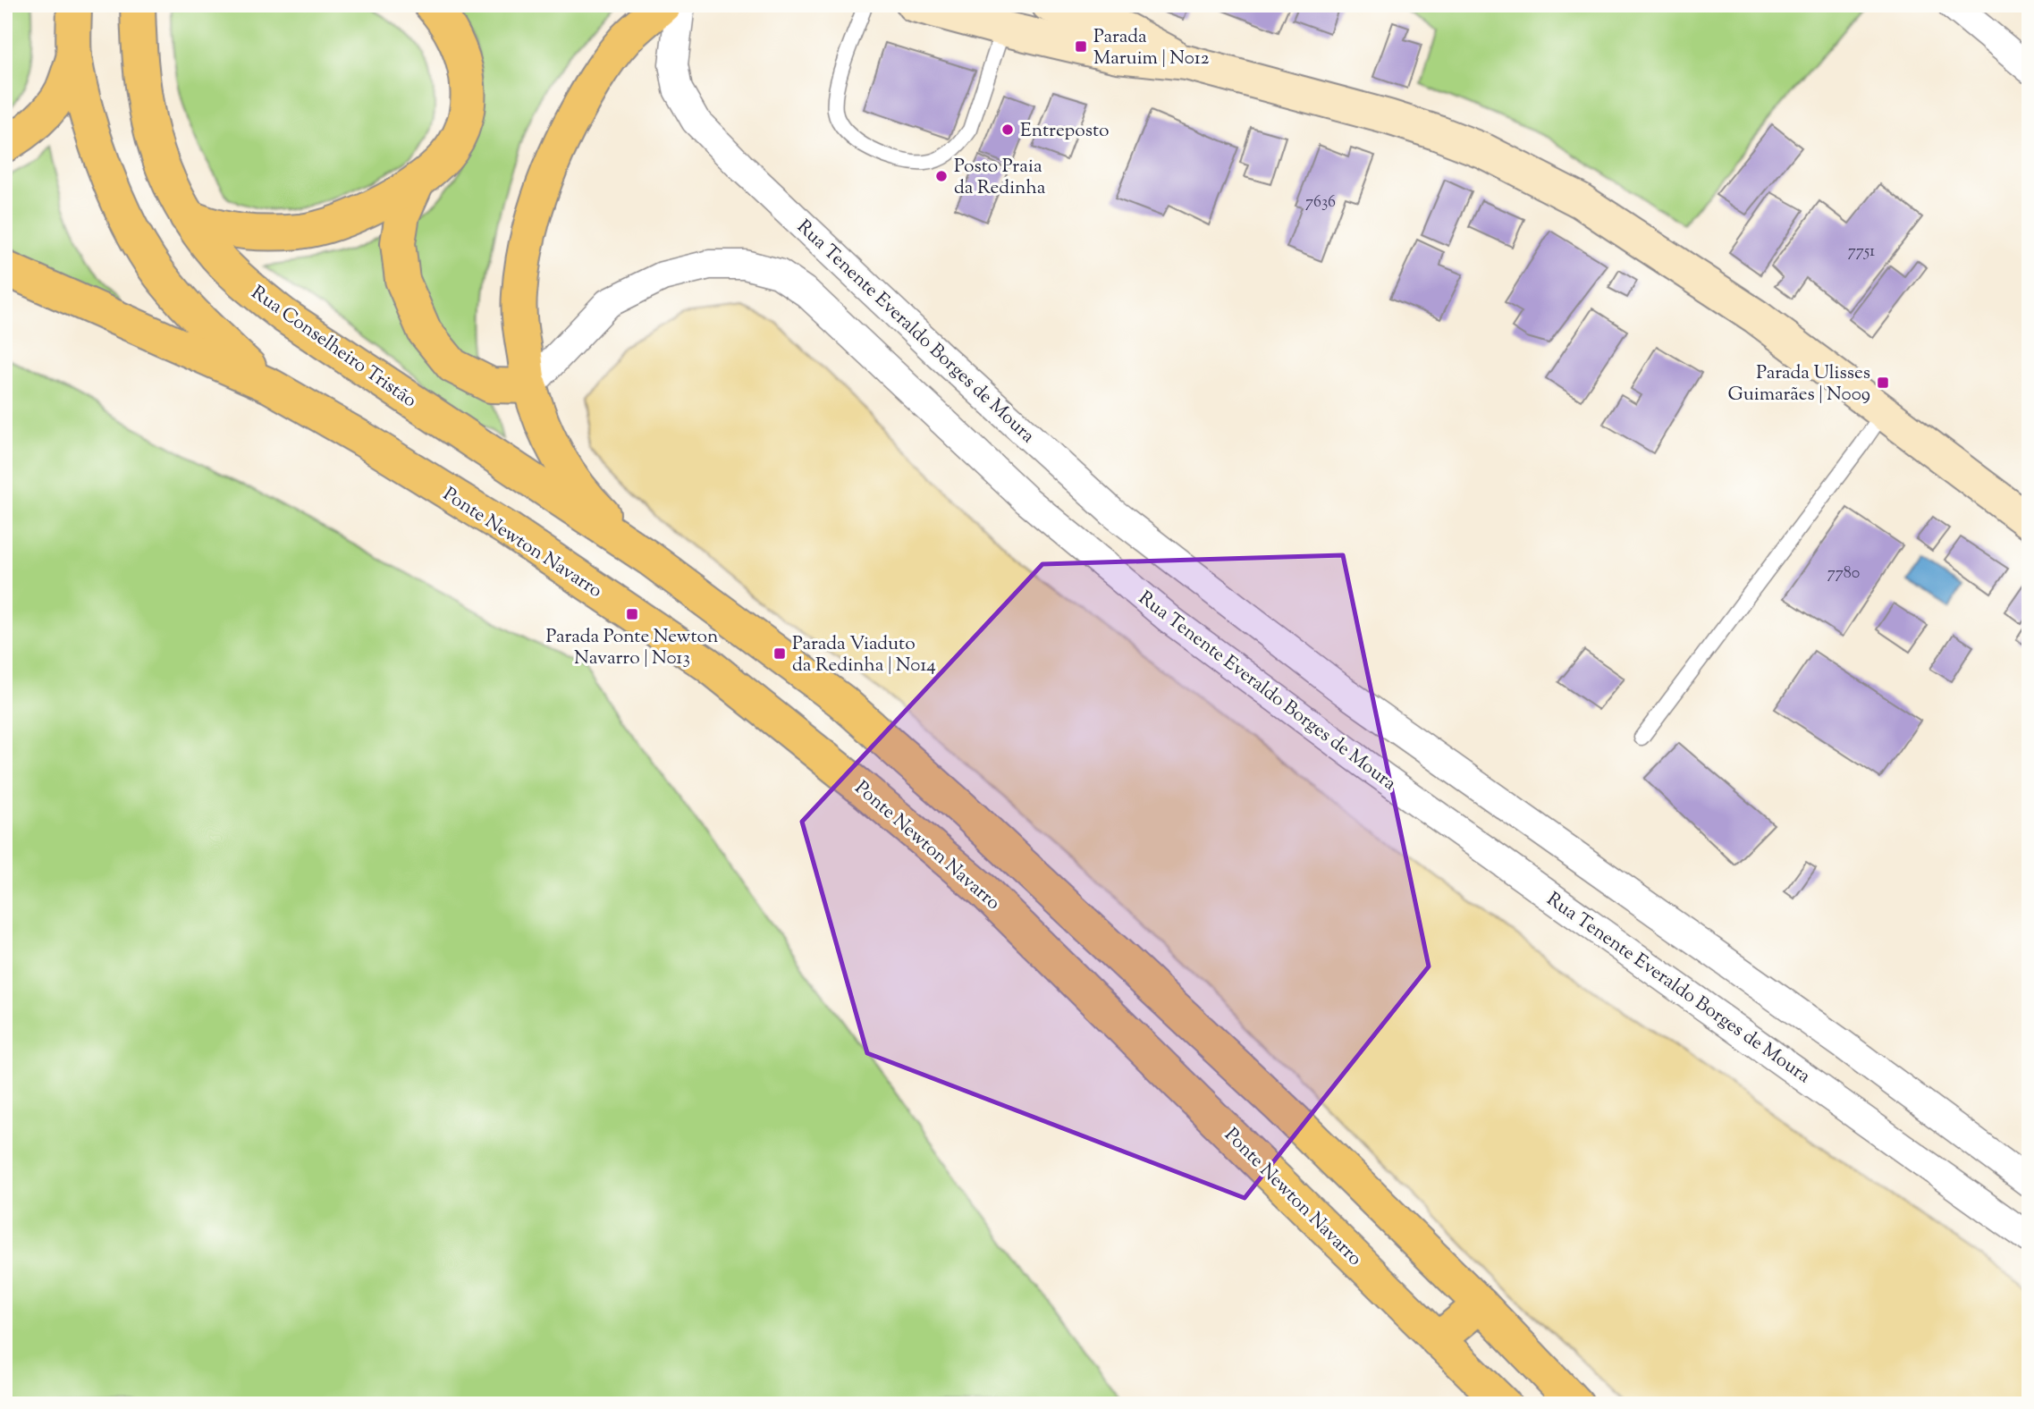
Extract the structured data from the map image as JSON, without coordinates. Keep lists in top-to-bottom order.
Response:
{
  "streets": {
    "main road": ["Rua Conselheiro Tristão", "Ponte Newton Navarro"],
    "street": ["Rua Tenente Everaldo Borges de Moura"]
  },
  "places": {
    "transit": [
      "Parada Maruim | N012",
      "Parada Ulisses Guimarães | N009",
      "Parada Ponte Newton Navarro | N013",
      "Parada Viaduto da Redinha | N014"
    ],
    "other": ["Entreposto", "Posto Praia da Redinha"]
  },
  "house_numbers": ["7636", "7751", "7780"]
}
